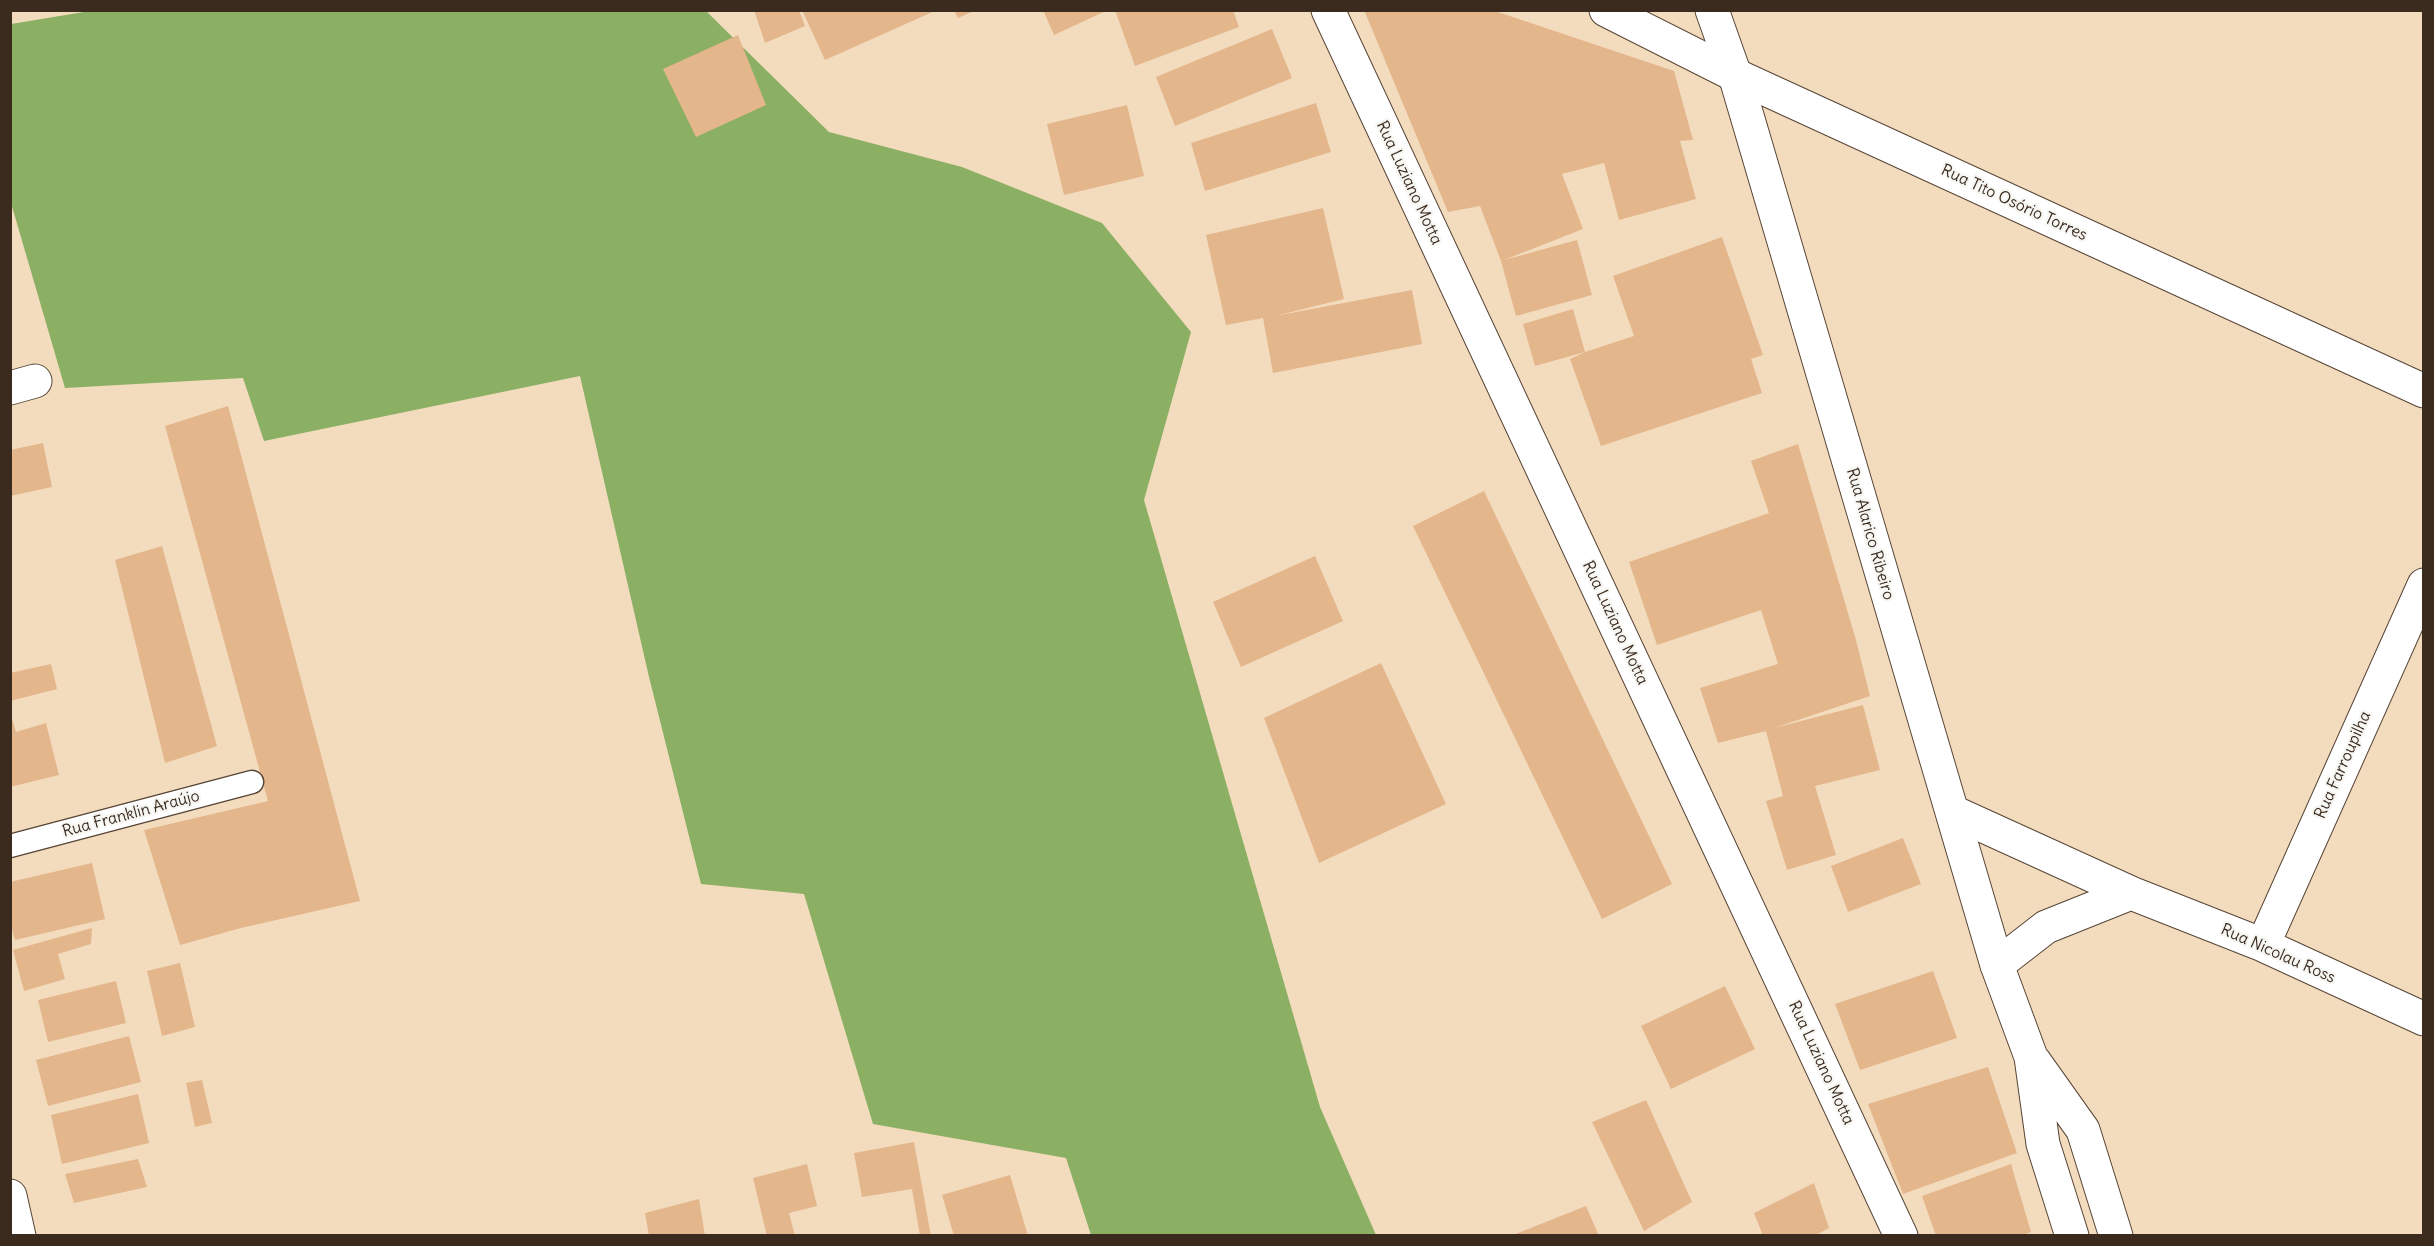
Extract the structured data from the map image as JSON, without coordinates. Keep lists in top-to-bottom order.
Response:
{
  "streets": {
    "street": [
      "Rua Luziano Motta",
      "Rua Tito Osório Torres",
      "Rua Alarico Ribeiro",
      "Rua Farroupilha",
      "Rua Nicolau Ross"
    ],
    "lane": ["Rua Franklin Araújo"]
  },
  "crossings": [
    ["Rua Tito Osório Torres", "Rua Alarico Ribeiro"],
    ["Rua Alarico Ribeiro", "Rua Nicolau Ross"],
    ["Rua Farroupilha", "Rua Nicolau Ross"]
  ]
}
